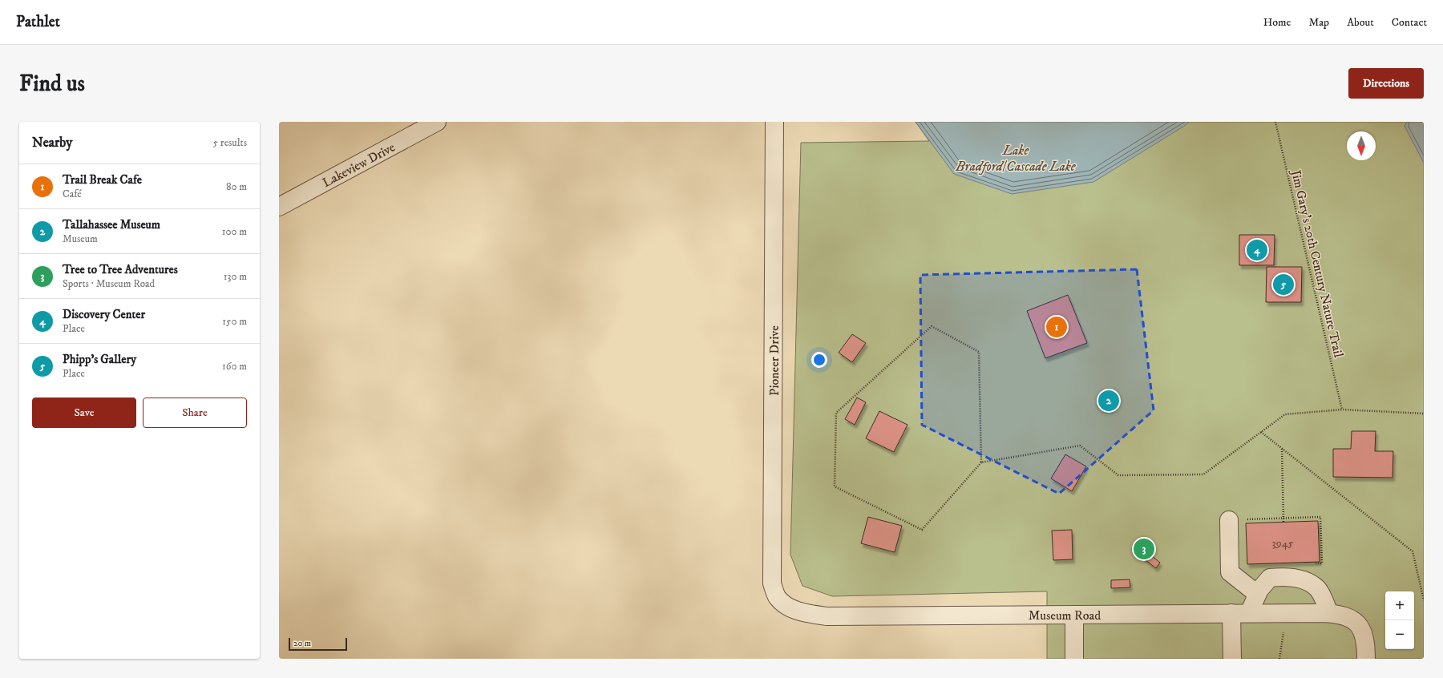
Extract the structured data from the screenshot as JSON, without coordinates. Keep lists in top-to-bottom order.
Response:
{
  "streets": {
    "street": ["Lakeview Drive", "Pioneer Drive", "Museum Road"],
    "path": ["Jim Gary's 20th Century Nature Trail"]
  },
  "crossings": [
    ["Pioneer Drive", "Museum Road"]
  ],
  "water": ["Lake Bradford/Cascade Lake"],
  "house_numbers": ["3945"],
  "scale_bar": "20 m",
  "north": "bottom",
  "page": {
    "header": "Pathlet",
    "nav": [
      "Home",
      "Map",
      "About",
      "Contact"
    ],
    "buttons": [
      "Directions",
      ["Save", "Share"]
    ],
    "title": "Find us",
    "heading": ["Nearby", "5 results"],
    "list": [
      {
        "mark": "1",
        "name": "Trail Break Cafe",
        "note": "Café",
        "value": "80 m"
      },
      {
        "mark": "2",
        "name": "Tallahassee Museum",
        "note": "Museum",
        "value": "100 m"
      },
      {
        "mark": "3",
        "name": "Tree to Tree Adventures",
        "note": "Sports · Museum Road",
        "value": "130 m"
      },
      {
        "mark": "4",
        "name": "Discovery Center",
        "note": "Place",
        "value": "150 m"
      },
      {
        "mark": "5",
        "name": "Phipp's Gallery",
        "note": "Place",
        "value": "160 m"
      }
    ],
    "pins": [
      "4",
      "5",
      "1",
      "2",
      "3"
    ],
    "map_buttons": ["+", "−"],
    "scale": "20 m"
  }
}
